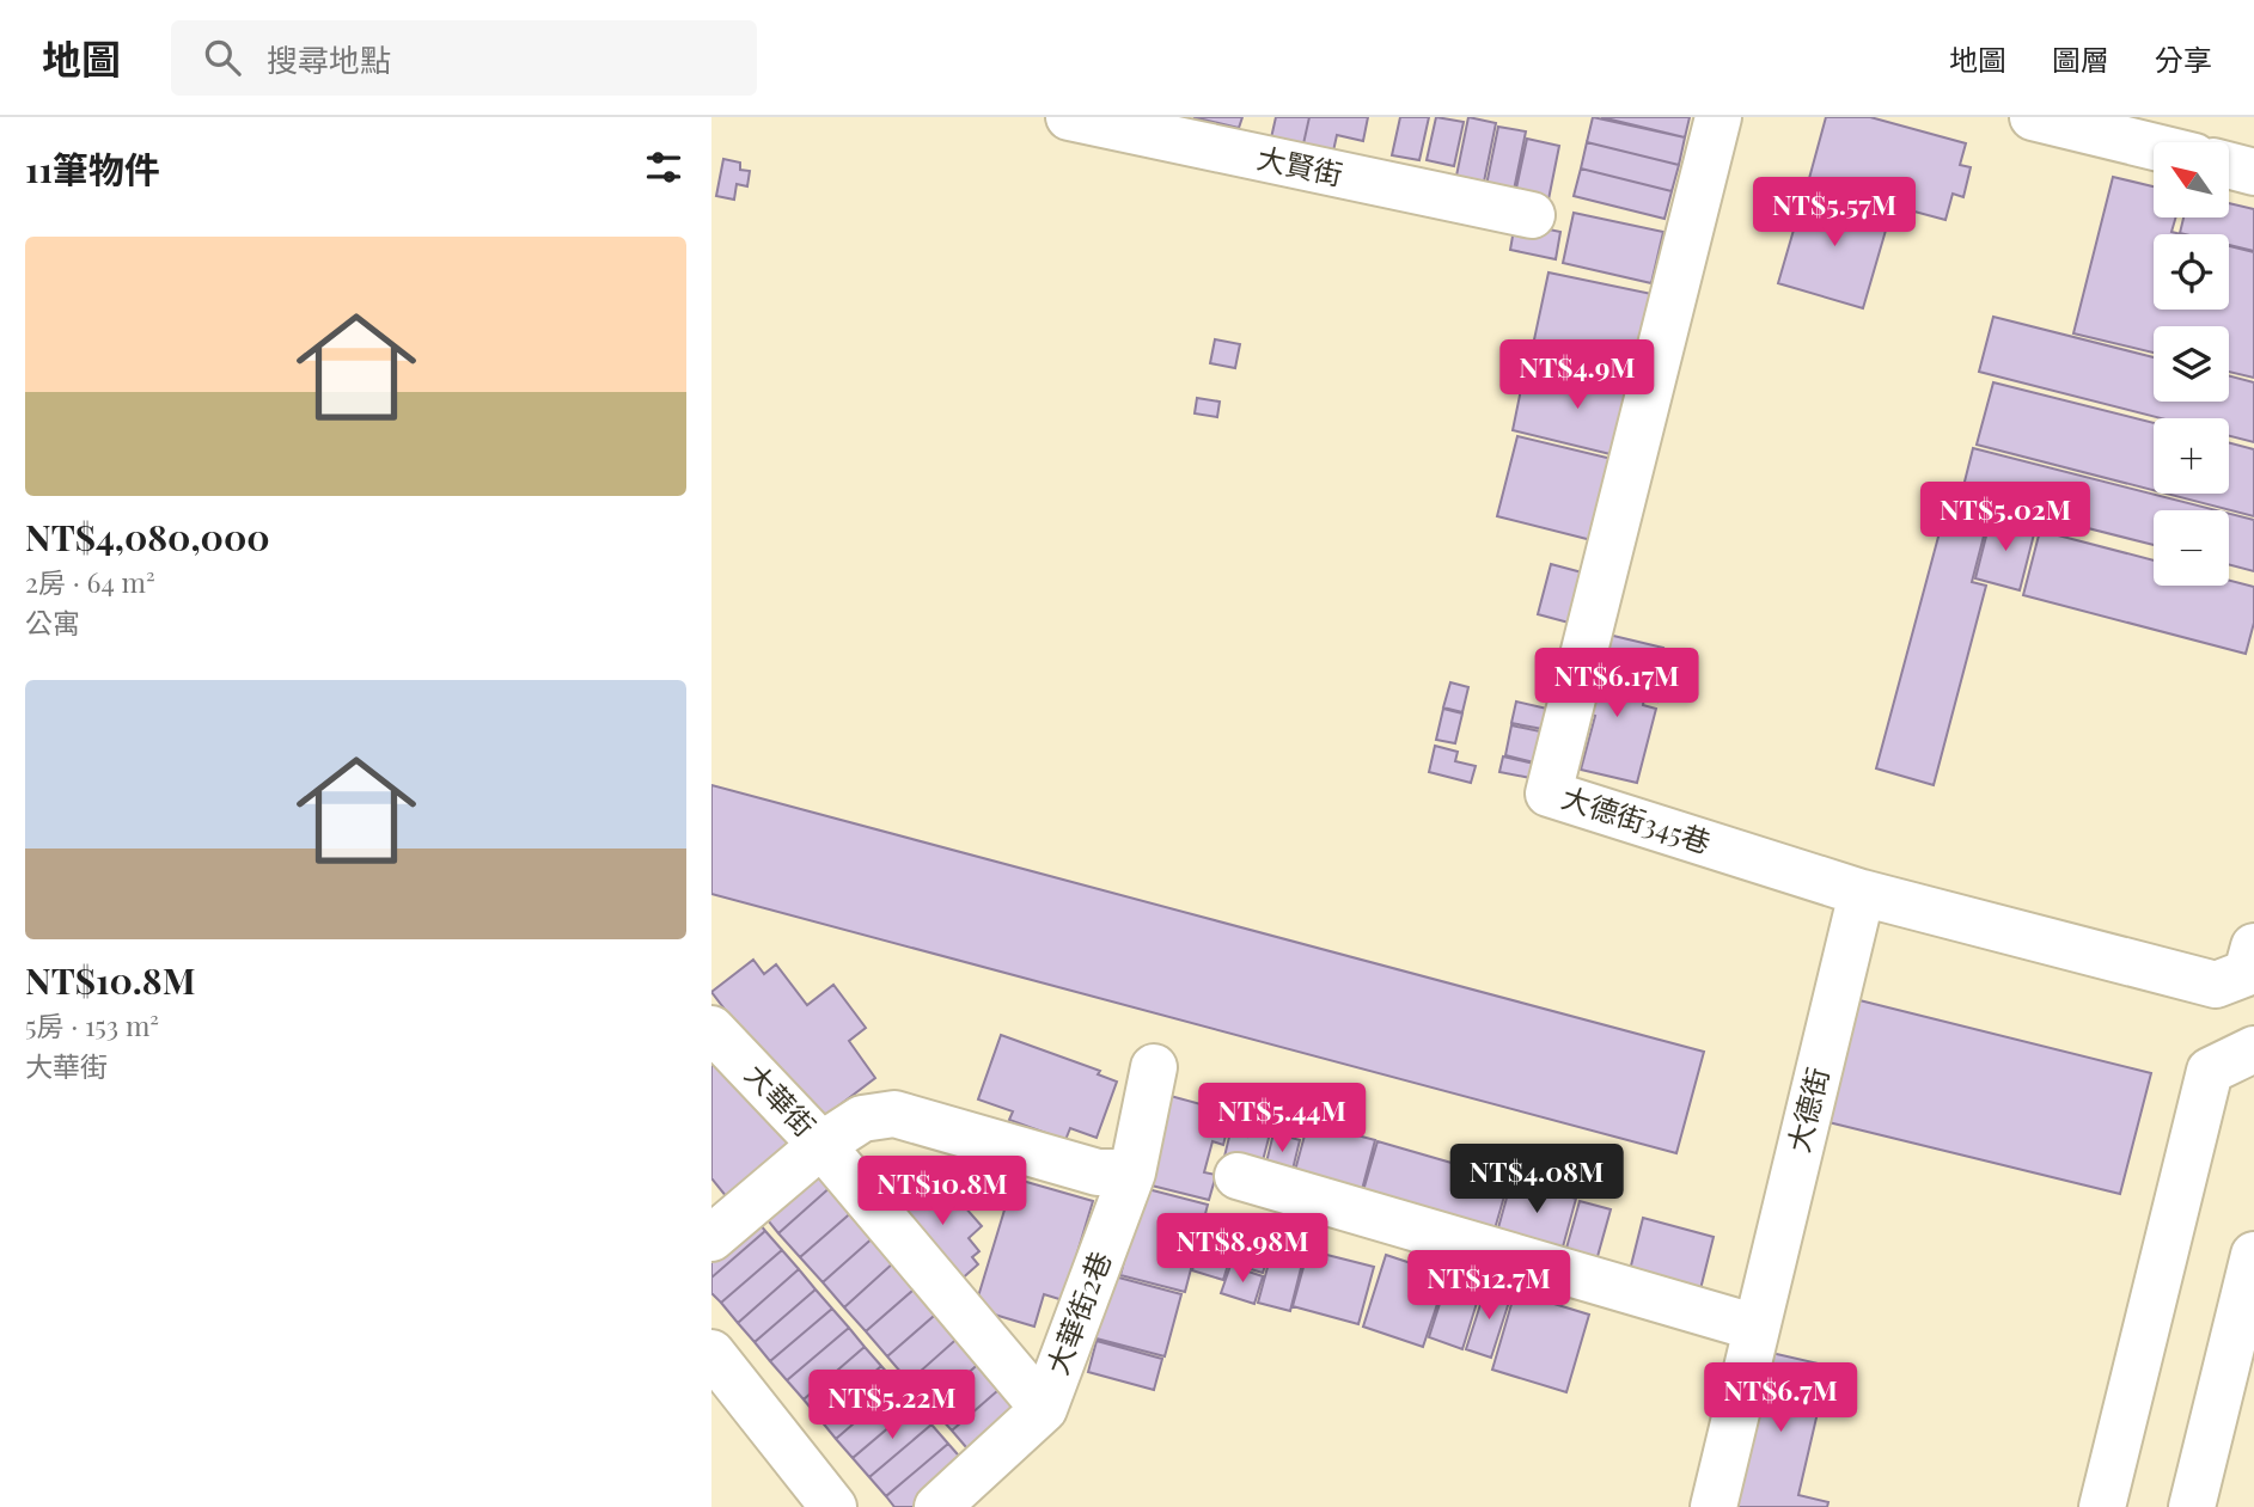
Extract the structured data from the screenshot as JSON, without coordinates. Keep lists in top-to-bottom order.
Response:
{
  "streets": {
    "street": [
      "大賢街",
      "大德街345巷",
      "大華街",
      "大德街",
      "大華街2巷"
    ]
  },
  "crossings": [
    ["大德街345巷", "大德街"],
    ["大華街", "大華街2巷"]
  ],
  "north": "top left",
  "page": {
    "header": "地圖",
    "search": "搜尋地點",
    "nav": ["地圖", "圖層", "分享"],
    "heading": "11筆物件",
    "map_buttons": ["+", "−"],
    "price": [
      "NT$5.57M",
      "NT$4.9M",
      "NT$5.02M",
      "NT$6.17M",
      "NT$5.44M",
      "NT$4.08M",
      "NT$10.8M",
      "NT$8.98M",
      "NT$12.7M",
      "NT$6.7M",
      "NT$5.22M"
    ],
    "list": [
      {
        "name": "NT$4,080,000",
        "note": "2房 · 64 m² · 公寓"
      },
      {
        "name": "NT$10.8M",
        "note": "5房 · 153 m² · 大華街"
      }
    ]
  }
}
